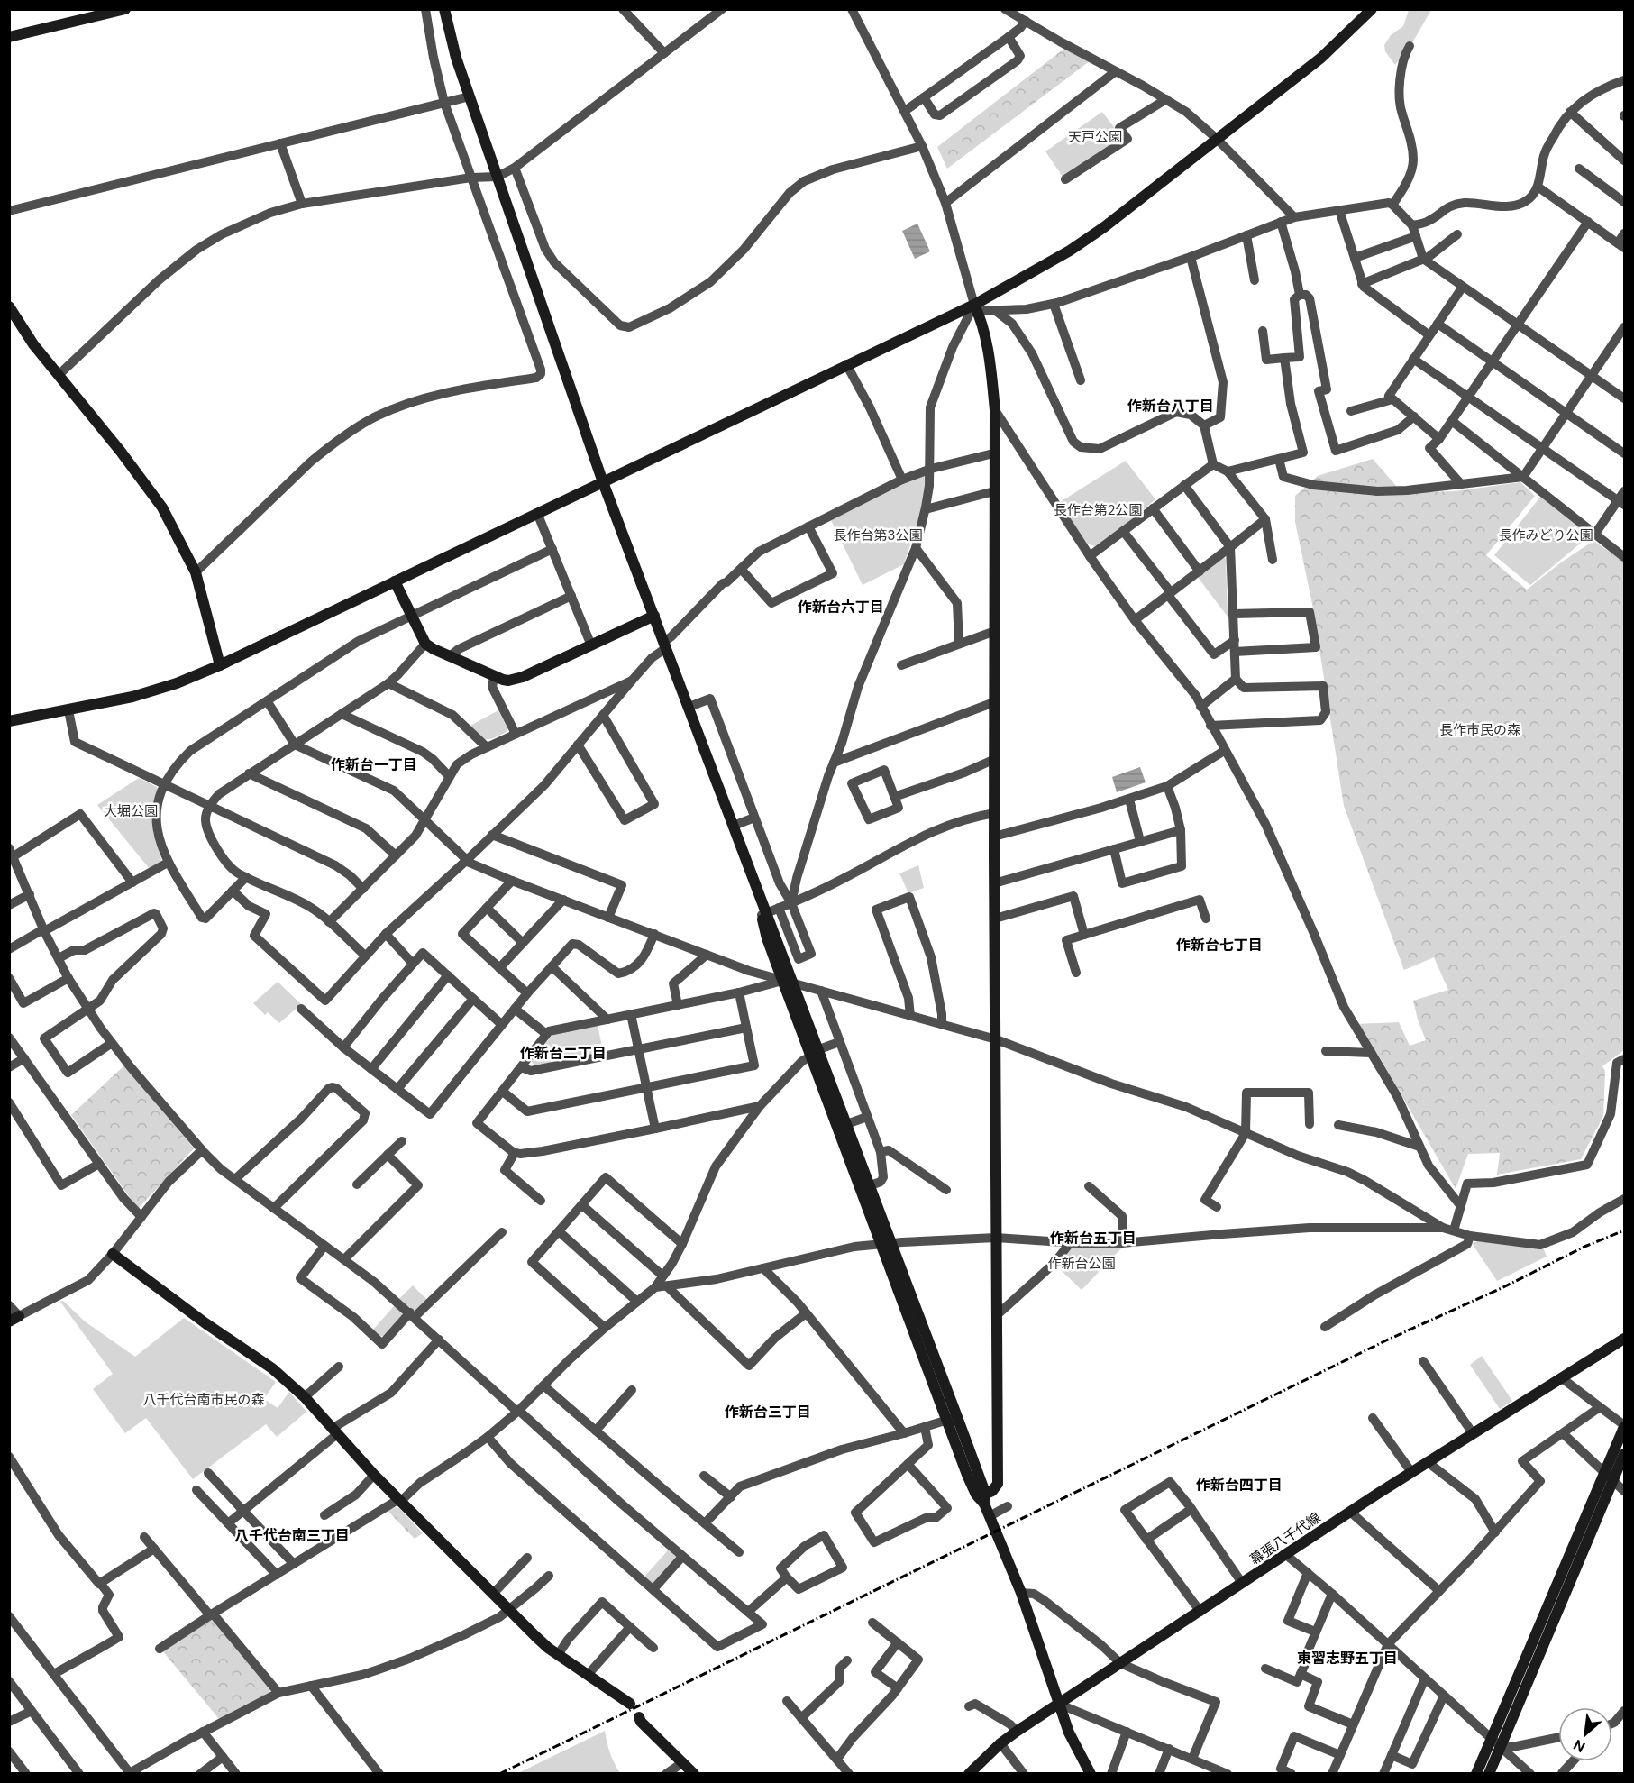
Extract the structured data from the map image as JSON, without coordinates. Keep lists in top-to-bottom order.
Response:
{
  "streets": {
    "street": ["幕張八千代線"]
  },
  "districts": [
    "作新台八丁目",
    "作新台六丁目",
    "作新台一丁目",
    "作新台七丁目",
    "作新台二丁目",
    "作新台五丁目",
    "作新台三丁目",
    "作新台四丁目",
    "八千代台南三丁目",
    "東習志野五丁目"
  ],
  "parks": [
    "天戸公園",
    "長作台第2公園",
    "長作台第3公園",
    "長作みどり公園",
    "長作市民の森",
    "大堀公園",
    "作新台公園",
    "八千代台南市民の森"
  ],
  "north": "bottom left"
}
